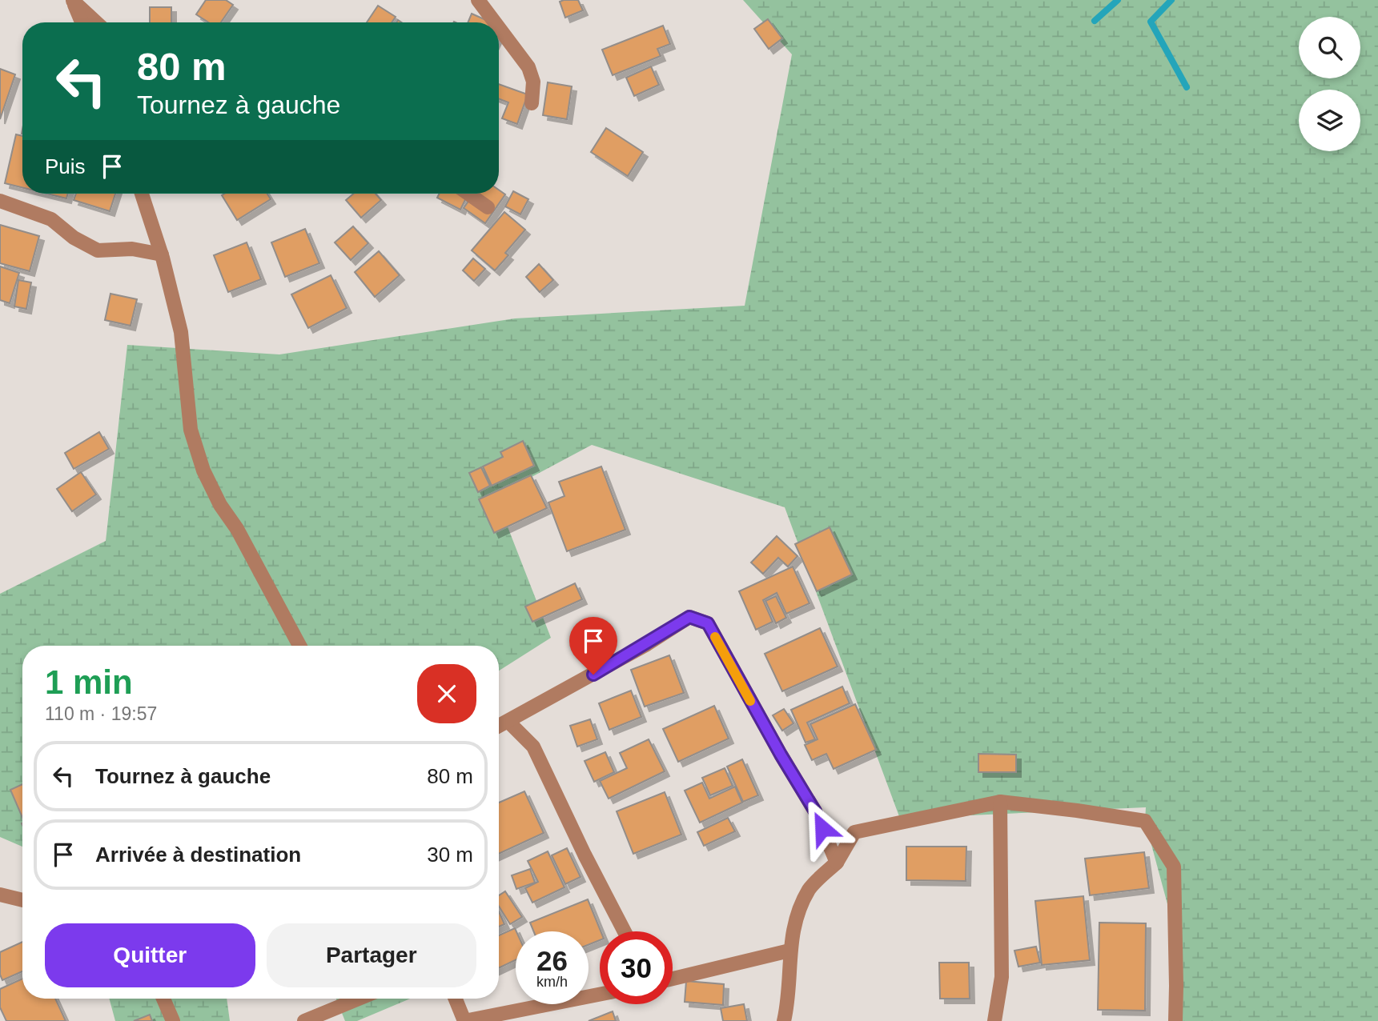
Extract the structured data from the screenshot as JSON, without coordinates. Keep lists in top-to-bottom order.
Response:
{
  "page": {
    "turn": ["80 m", "Tournez à gauche"],
    "then": "Puis",
    "heading": ["1 min", "110 m · 19:57"],
    "list": [
      {
        "name": "Tournez à gauche",
        "value": "80 m"
      },
      {
        "name": "Arrivée à destination",
        "value": "30 m"
      }
    ],
    "buttons": ["Quitter", "Partager"],
    "speed": "26 km/h",
    "limit": "30"
  }
}
